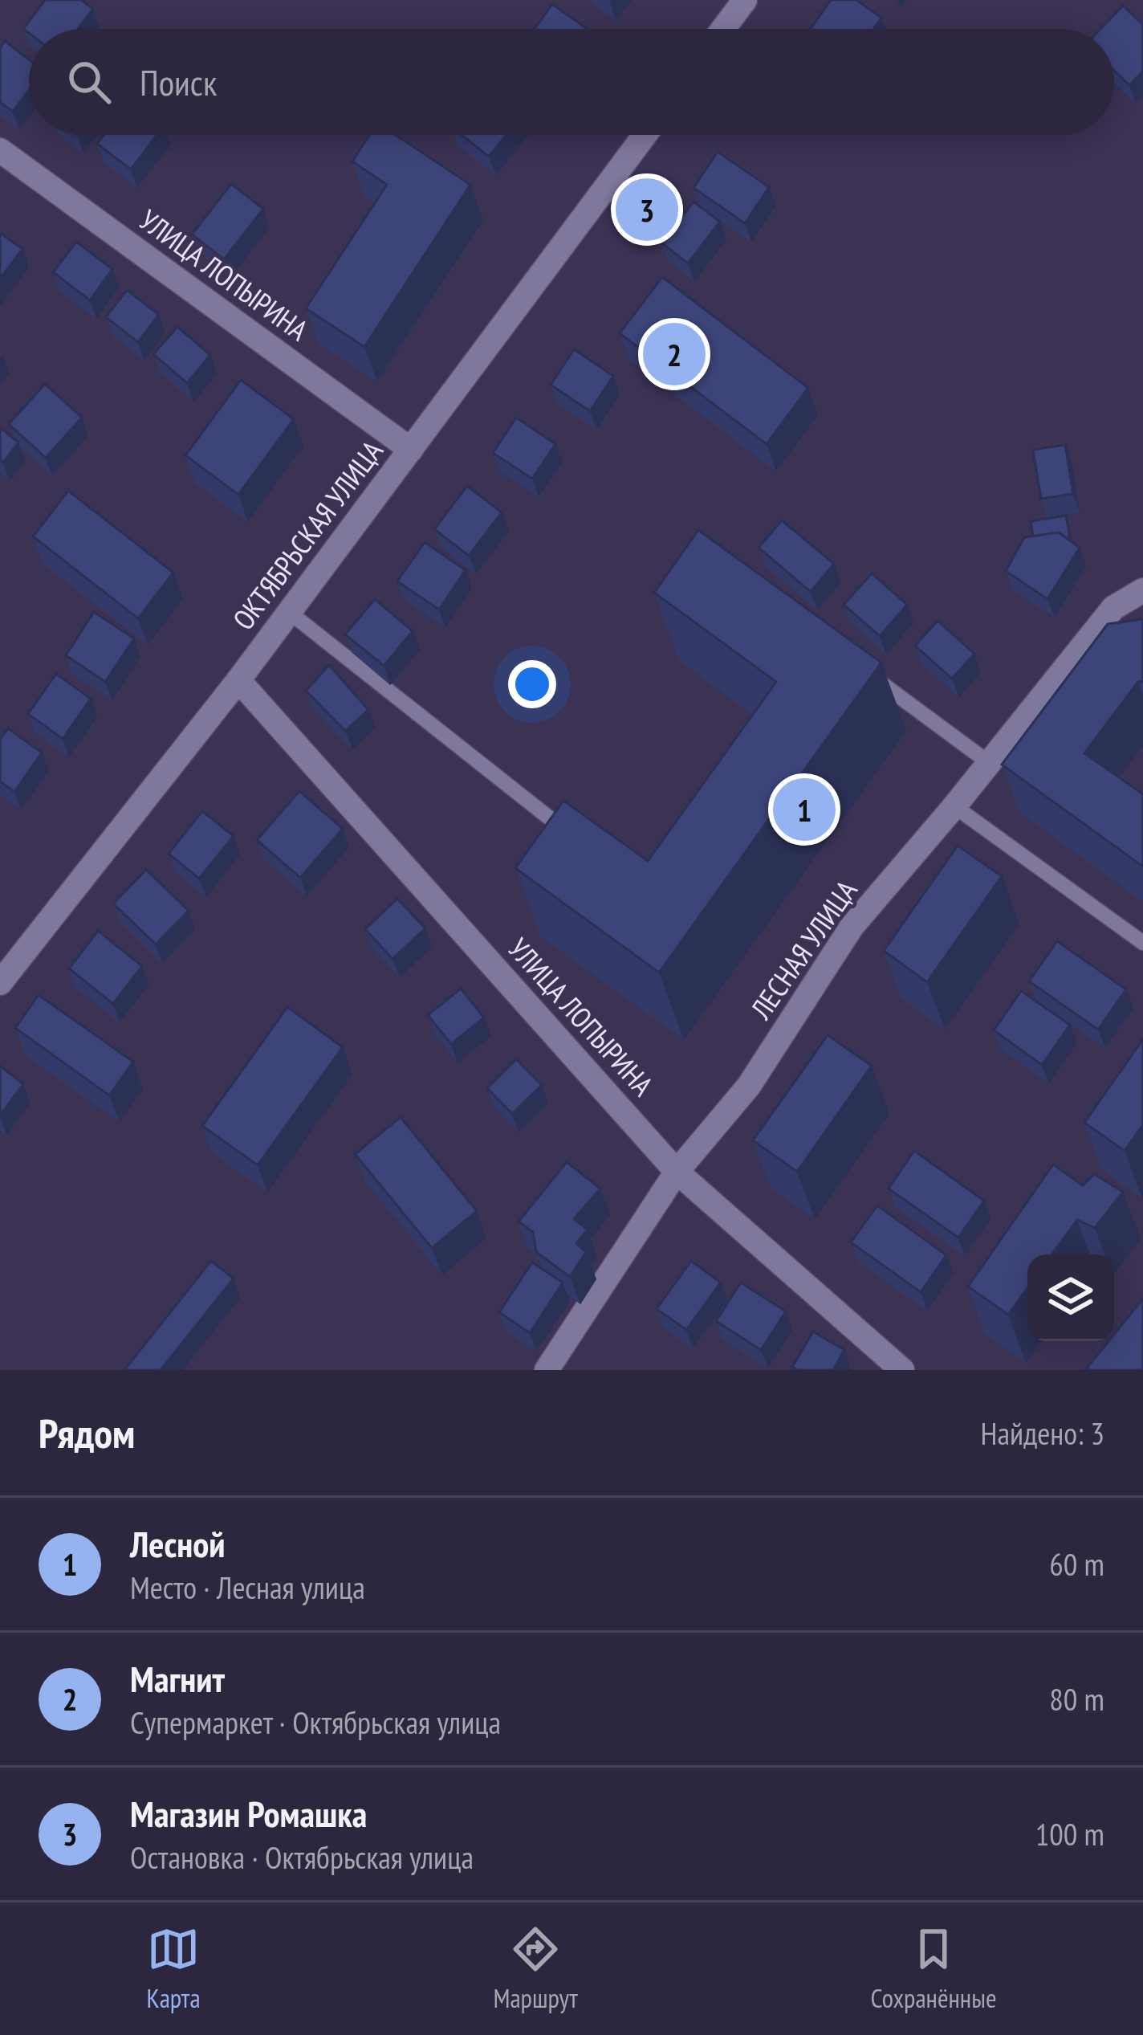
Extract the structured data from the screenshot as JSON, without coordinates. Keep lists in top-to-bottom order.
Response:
{
  "streets": {
    "street": ["УЛИЦА ЛОПЫРИНА", "ОКТЯБРЬСКАЯ УЛИЦА", "ЛЕСНАЯ УЛИЦА"]
  },
  "crossings": [
    ["УЛИЦА ЛОПЫРИНА", "ОКТЯБРЬСКАЯ УЛИЦА"],
    ["УЛИЦА ЛОПЫРИНА", "ЛЕСНАЯ УЛИЦА"]
  ],
  "page": {
    "search": "Поиск",
    "pins": ["3", "2", "1"],
    "heading": ["Рядом", "Найдено: 3"],
    "list": [
      {
        "mark": "1",
        "name": "Лесной",
        "note": "Место · Лесная улица",
        "value": "60 m"
      },
      {
        "mark": "2",
        "name": "Магнит",
        "note": "Супермаркет · Октябрьская улица",
        "value": "80 m"
      },
      {
        "mark": "3",
        "name": "Магазин Ромашка",
        "note": "Остановка · Октябрьская улица",
        "value": "100 m"
      }
    ],
    "nav": ["Карта", "Маршрут", "Сохранённые"]
  }
}
